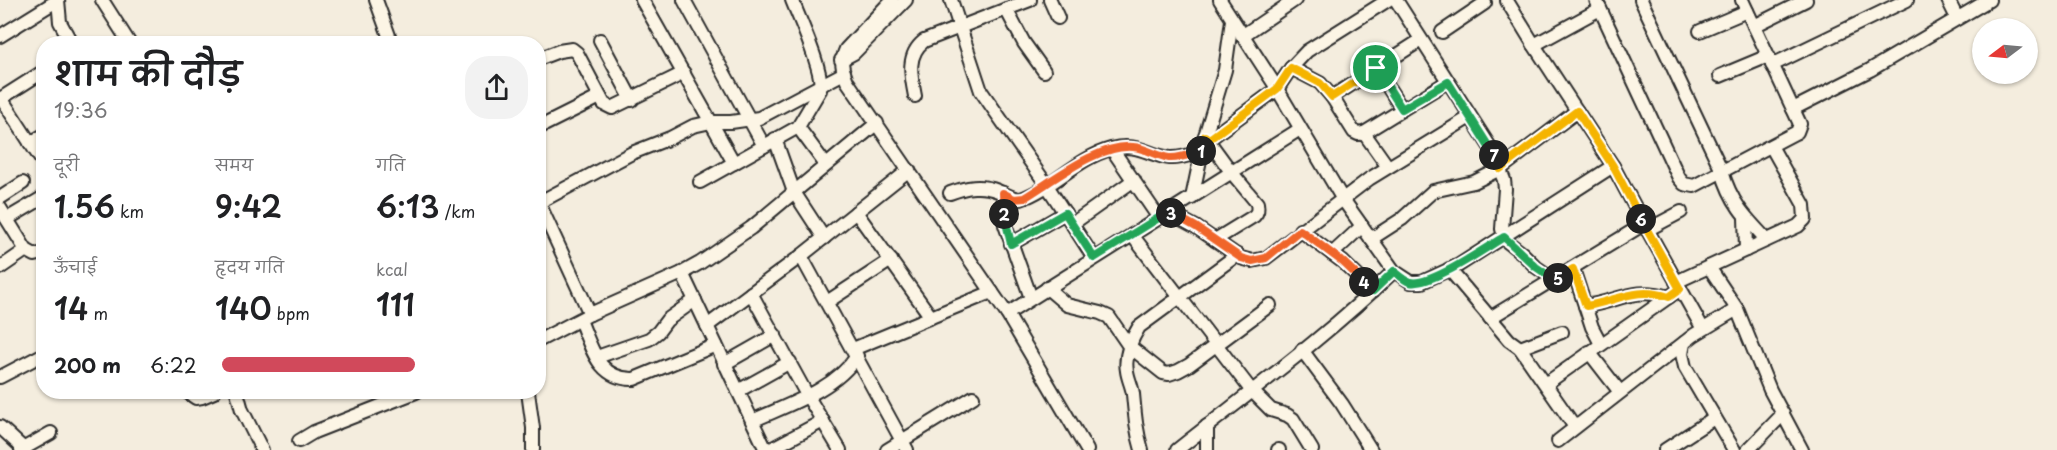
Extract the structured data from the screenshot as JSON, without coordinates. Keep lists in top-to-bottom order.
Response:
{
  "north": "left",
  "page": {
    "heading": ["शाम की दौड़", "19:36"],
    "pins": [
      "1",
      "7",
      "3",
      "2",
      "6",
      "5",
      "4"
    ],
    "stats": [
      ["दूरी", "1.56 km"],
      ["समय", "9:42"],
      ["गति", "6:13 /km"],
      ["ऊँचाई", "14 m"],
      ["हृदय गति", "140 bpm"],
      ["kcal", "111"]
    ],
    "list": [
      {
        "name": "200 m",
        "note": "6:22"
      }
    ]
  }
}
